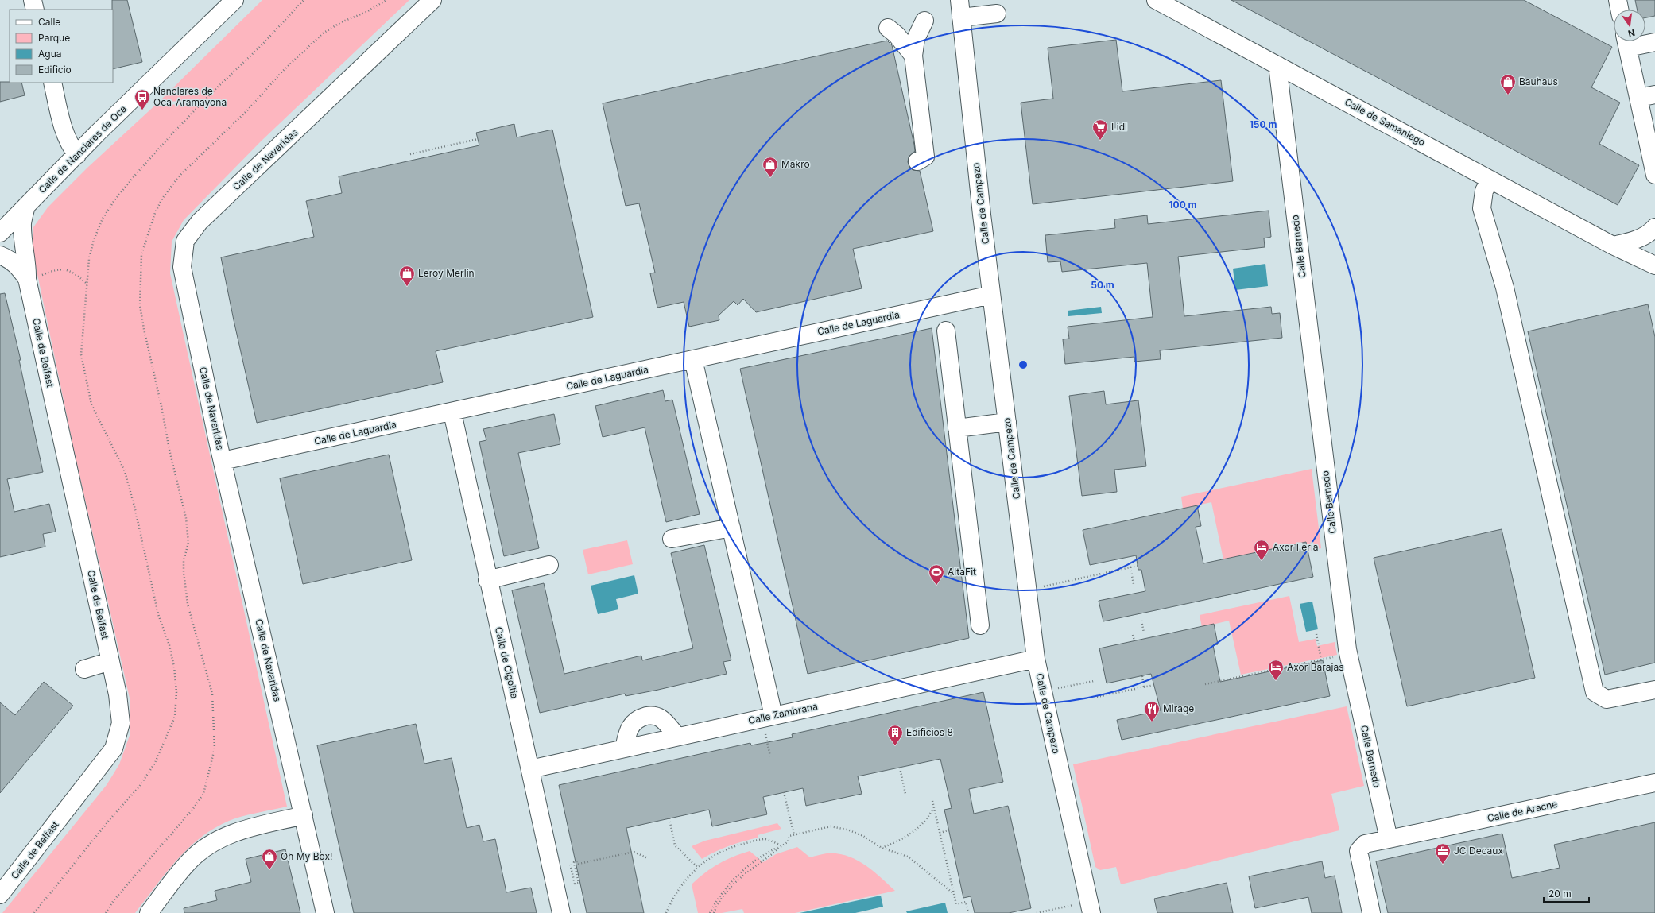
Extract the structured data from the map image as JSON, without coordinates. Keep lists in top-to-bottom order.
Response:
{
  "streets": {
    "street": [
      "Calle de Samaniego",
      "Calle de Nanclares de Oca",
      "Calle de Navaridas",
      "Calle de Campezo",
      "Calle Bernedo",
      "Calle de Laguardia",
      "Calle de Belfast",
      "Calle de Cigoitia",
      "Calle Zambrana",
      "Calle de Aracne"
    ]
  },
  "crossings": [
    ["Calle de Samaniego", "Calle Bernedo"],
    ["Calle de Nanclares de Oca", "Calle de Belfast"],
    ["Calle de Navaridas", "Calle de Laguardia"],
    ["Calle de Campezo", "Calle de Laguardia"],
    ["Calle de Campezo", "Calle Zambrana"],
    ["Calle Bernedo", "Calle de Aracne"],
    ["Calle de Laguardia", "Calle de Cigoitia"],
    ["Calle de Cigoitia", "Calle Zambrana"]
  ],
  "places": {
    "shop": [
      "Bauhaus",
      "Makro",
      "Leroy Merlin",
      "Oh My Box!"
    ],
    "bus stop": ["Nanclares de Oca-Aramayona"],
    "supermarket": ["Lidl"],
    "hotel": ["Axor Feria", "Axor Barajas"],
    "sports": ["AltaFit"],
    "restaurant": ["Mirage"],
    "building": ["Edificios 8"],
    "office": ["JC Decaux"]
  },
  "legend": [
    "Calle",
    "Parque",
    "Agua",
    "Edificio"
  ],
  "scale_bar": "20 m",
  "north": "bottom",
  "rings": ["150 m", "100 m", "50 m"]
}
